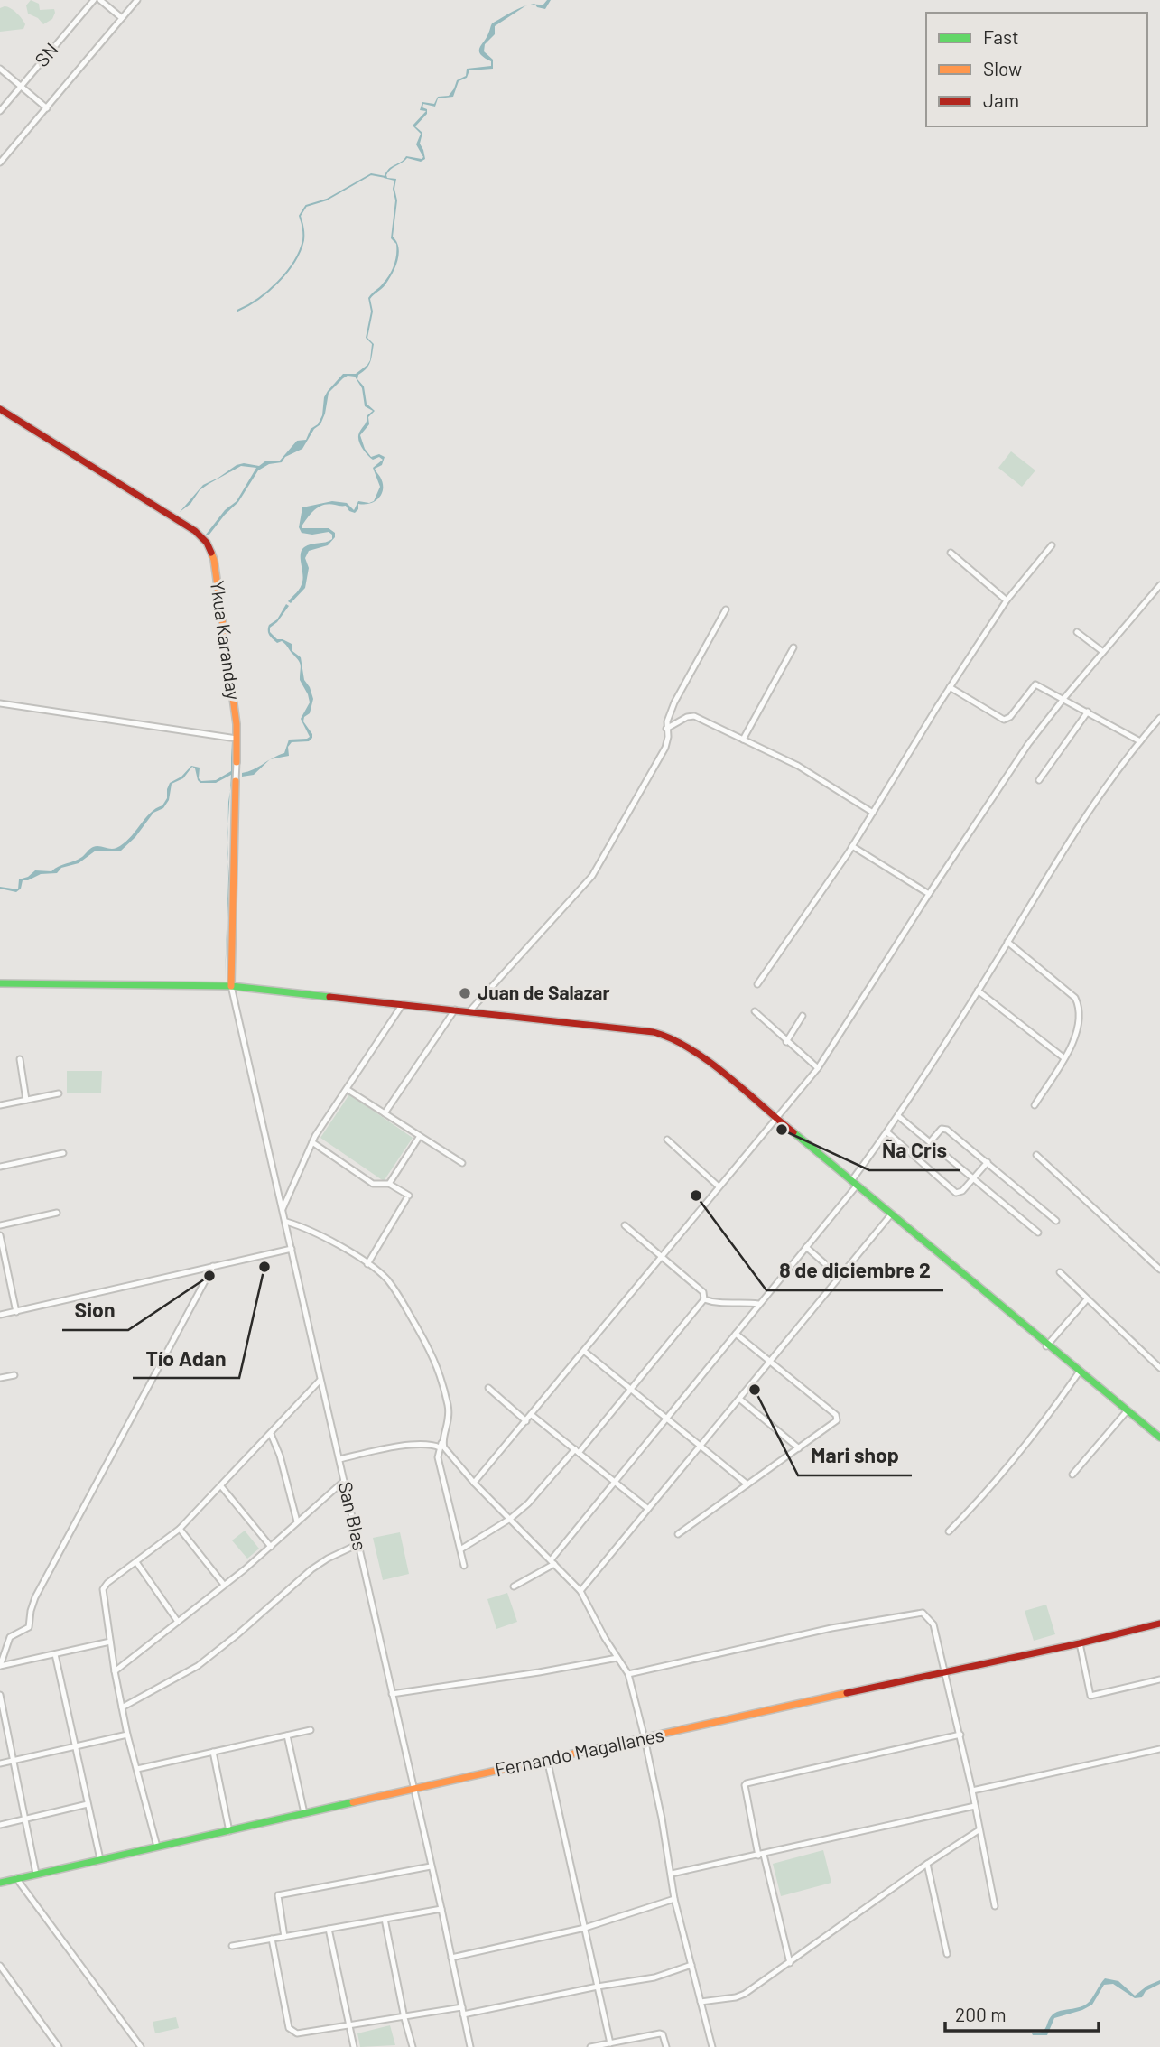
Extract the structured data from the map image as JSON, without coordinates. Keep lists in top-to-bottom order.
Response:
{
  "streets": {
    "street": [
      "SN",
      "Ykua Karanday",
      "San Blas",
      "Fernando Magallanes"
    ]
  },
  "crossings": [
    ["Ykua Karanday", "San Blas"],
    ["San Blas", "Fernando Magallanes"]
  ],
  "places": [
    "Juan de Salazar",
    "Ña Cris",
    "8 de diciembre 2",
    "Tío Adan",
    "Sion",
    "Mari shop"
  ],
  "legend": ["Fast", "Slow", "Jam"],
  "scale_bar": "200 m"
}
